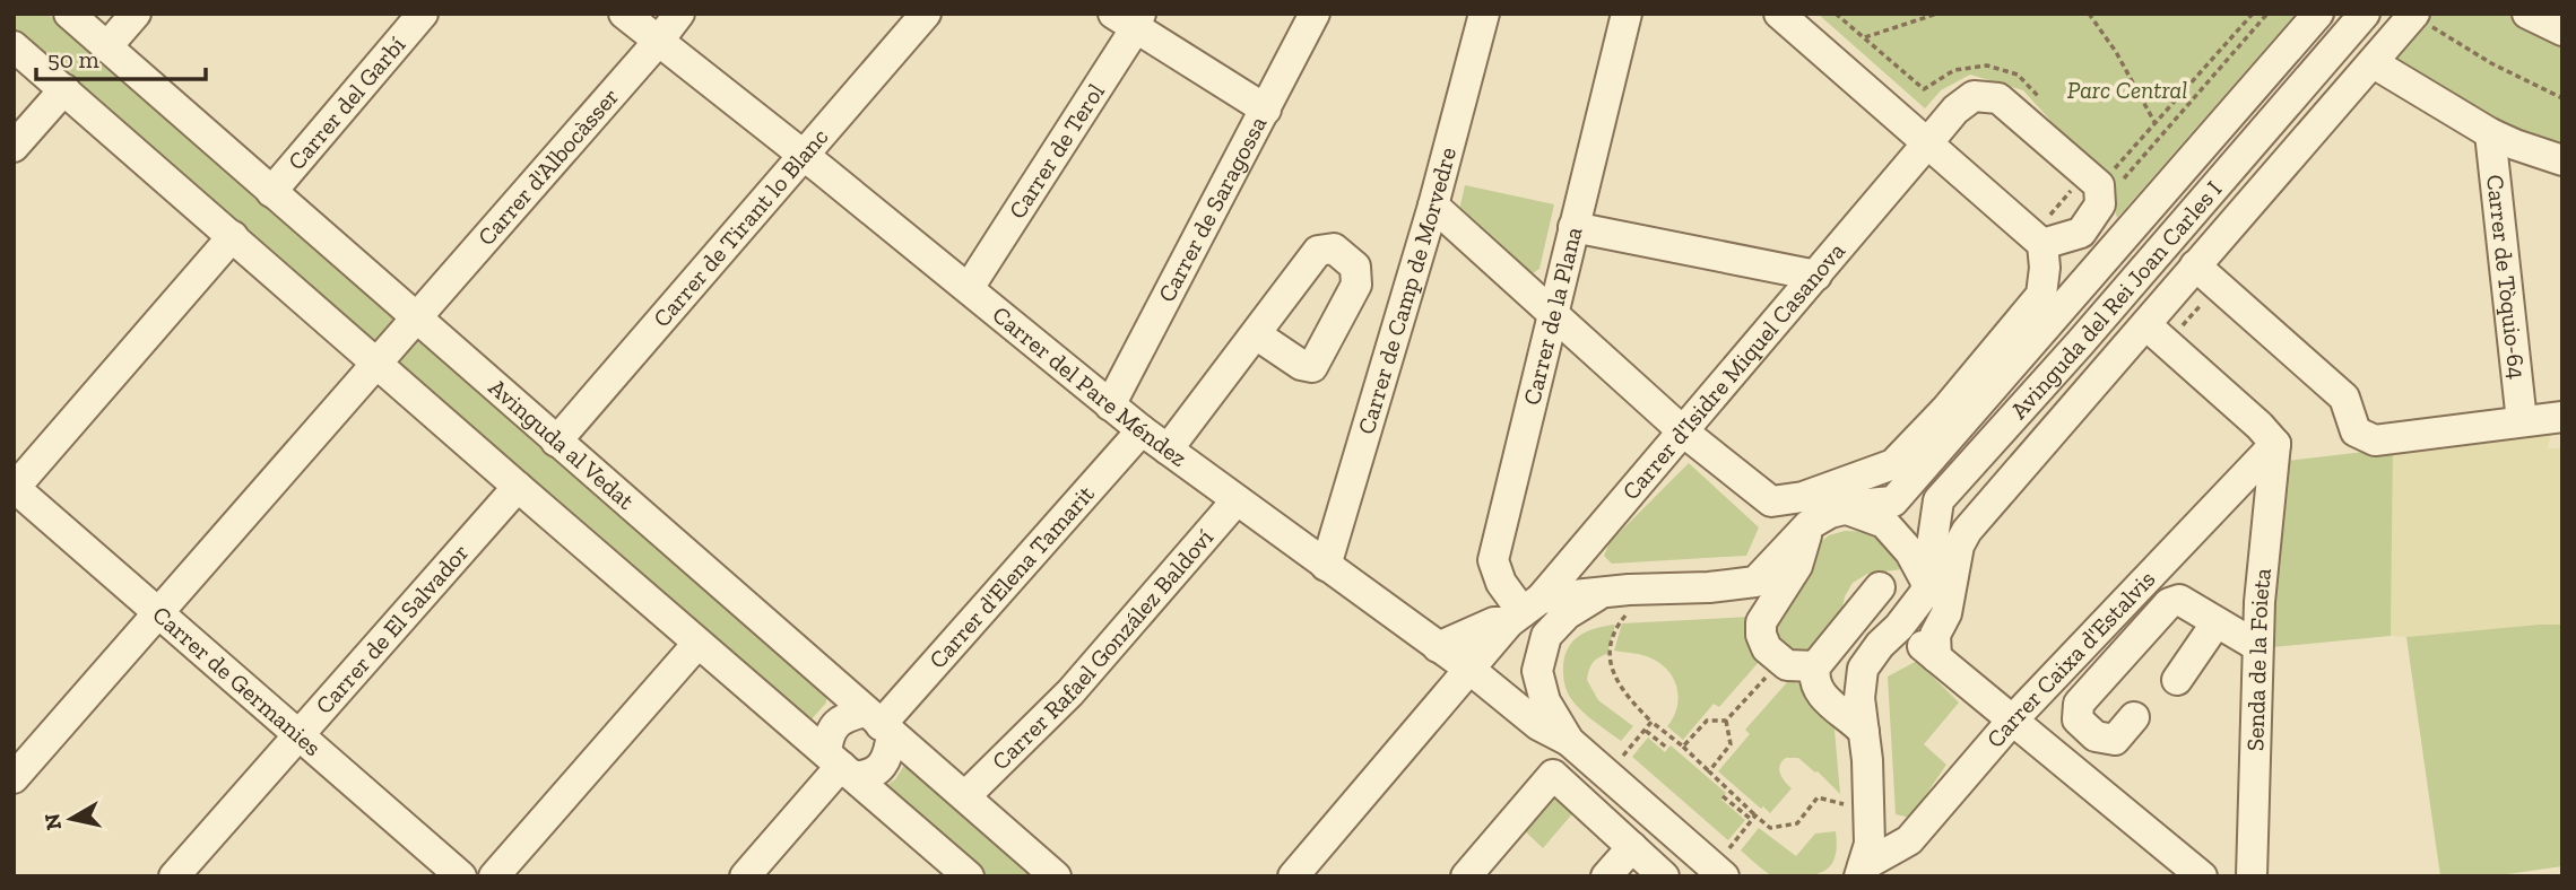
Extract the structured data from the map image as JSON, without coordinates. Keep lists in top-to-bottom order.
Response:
{
  "streets": {
    "street": [
      "Carrer del Garbí",
      "Carrer de Terol",
      "Carrer d'Albocàsser",
      "Carrer de Saragossa",
      "Carrer de Tirant lo Blanc",
      "Carrer de Tòquio-64",
      "Carrer de Camp de Morvedre",
      "Avinguda del Rei Joan Carles I",
      "Carrer de la Plana",
      "Carrer d'Isidre Miquel Casanova",
      "Carrer del Pare Méndez",
      "Avinguda al Vedat",
      "Carrer d'Elena Tamarit",
      "Carrer de El Salvador",
      "Carrer Rafael González Baldoví",
      "Carrer Caixa d'Estalvis",
      "Senda de la Foieta",
      "Carrer de Germanies"
    ]
  },
  "crossings": [
    ["Carrer del Garbí", "Avinguda al Vedat"],
    ["Carrer de Terol", "Carrer del Pare Méndez"],
    ["Carrer d'Albocàsser", "Carrer del Pare Méndez"],
    ["Carrer d'Albocàsser", "Avinguda al Vedat"],
    ["Carrer de Saragossa", "Carrer del Pare Méndez"],
    ["Carrer de Tirant lo Blanc", "Carrer del Pare Méndez"],
    ["Carrer de Tirant lo Blanc", "Avinguda al Vedat"],
    ["Carrer de Camp de Morvedre", "Carrer del Pare Méndez"],
    ["Avinguda del Rei Joan Carles I", "Carrer de la Plana"],
    ["Avinguda del Rei Joan Carles I", "Carrer d'Isidre Miquel Casanova"],
    ["Avinguda del Rei Joan Carles I", "Carrer del Pare Méndez"],
    ["Avinguda del Rei Joan Carles I", "Carrer Caixa d'Estalvis"],
    ["Carrer de la Plana", "Carrer d'Isidre Miquel Casanova"],
    ["Carrer del Pare Méndez", "Carrer d'Elena Tamarit"],
    ["Carrer del Pare Méndez", "Carrer Rafael González Baldoví"],
    ["Avinguda al Vedat", "Carrer d'Elena Tamarit"],
    ["Avinguda al Vedat", "Carrer Rafael González Baldoví"],
    ["Carrer de El Salvador", "Carrer de Germanies"],
    ["Carrer Caixa d'Estalvis", "Senda de la Foieta"]
  ],
  "parks": ["Parc Central"],
  "scale_bar": "50 m",
  "north": "left"
}
